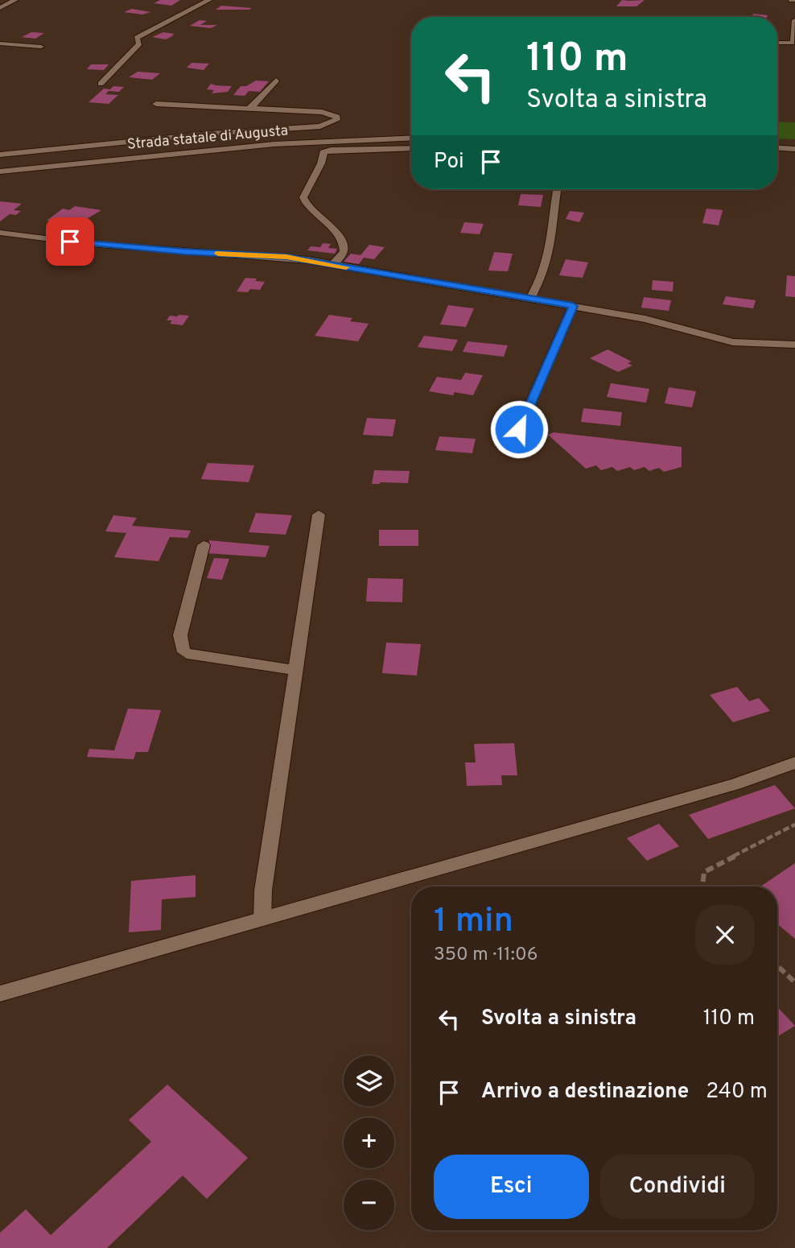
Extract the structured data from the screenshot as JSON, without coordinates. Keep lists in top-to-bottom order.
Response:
{
  "streets": {
    "street": ["Strada statale di Augusta"]
  },
  "page": {
    "turn": ["110 m", "Svolta a sinistra"],
    "then": "Poi",
    "heading": ["1 min", "350 m · 11:06"],
    "list": [
      {
        "name": "Svolta a sinistra",
        "value": "110 m"
      },
      {
        "name": "Arrivo a destinazione",
        "value": "240 m"
      }
    ],
    "map_buttons": ["+", "−"],
    "buttons": ["Esci", "Condividi"]
  }
}
